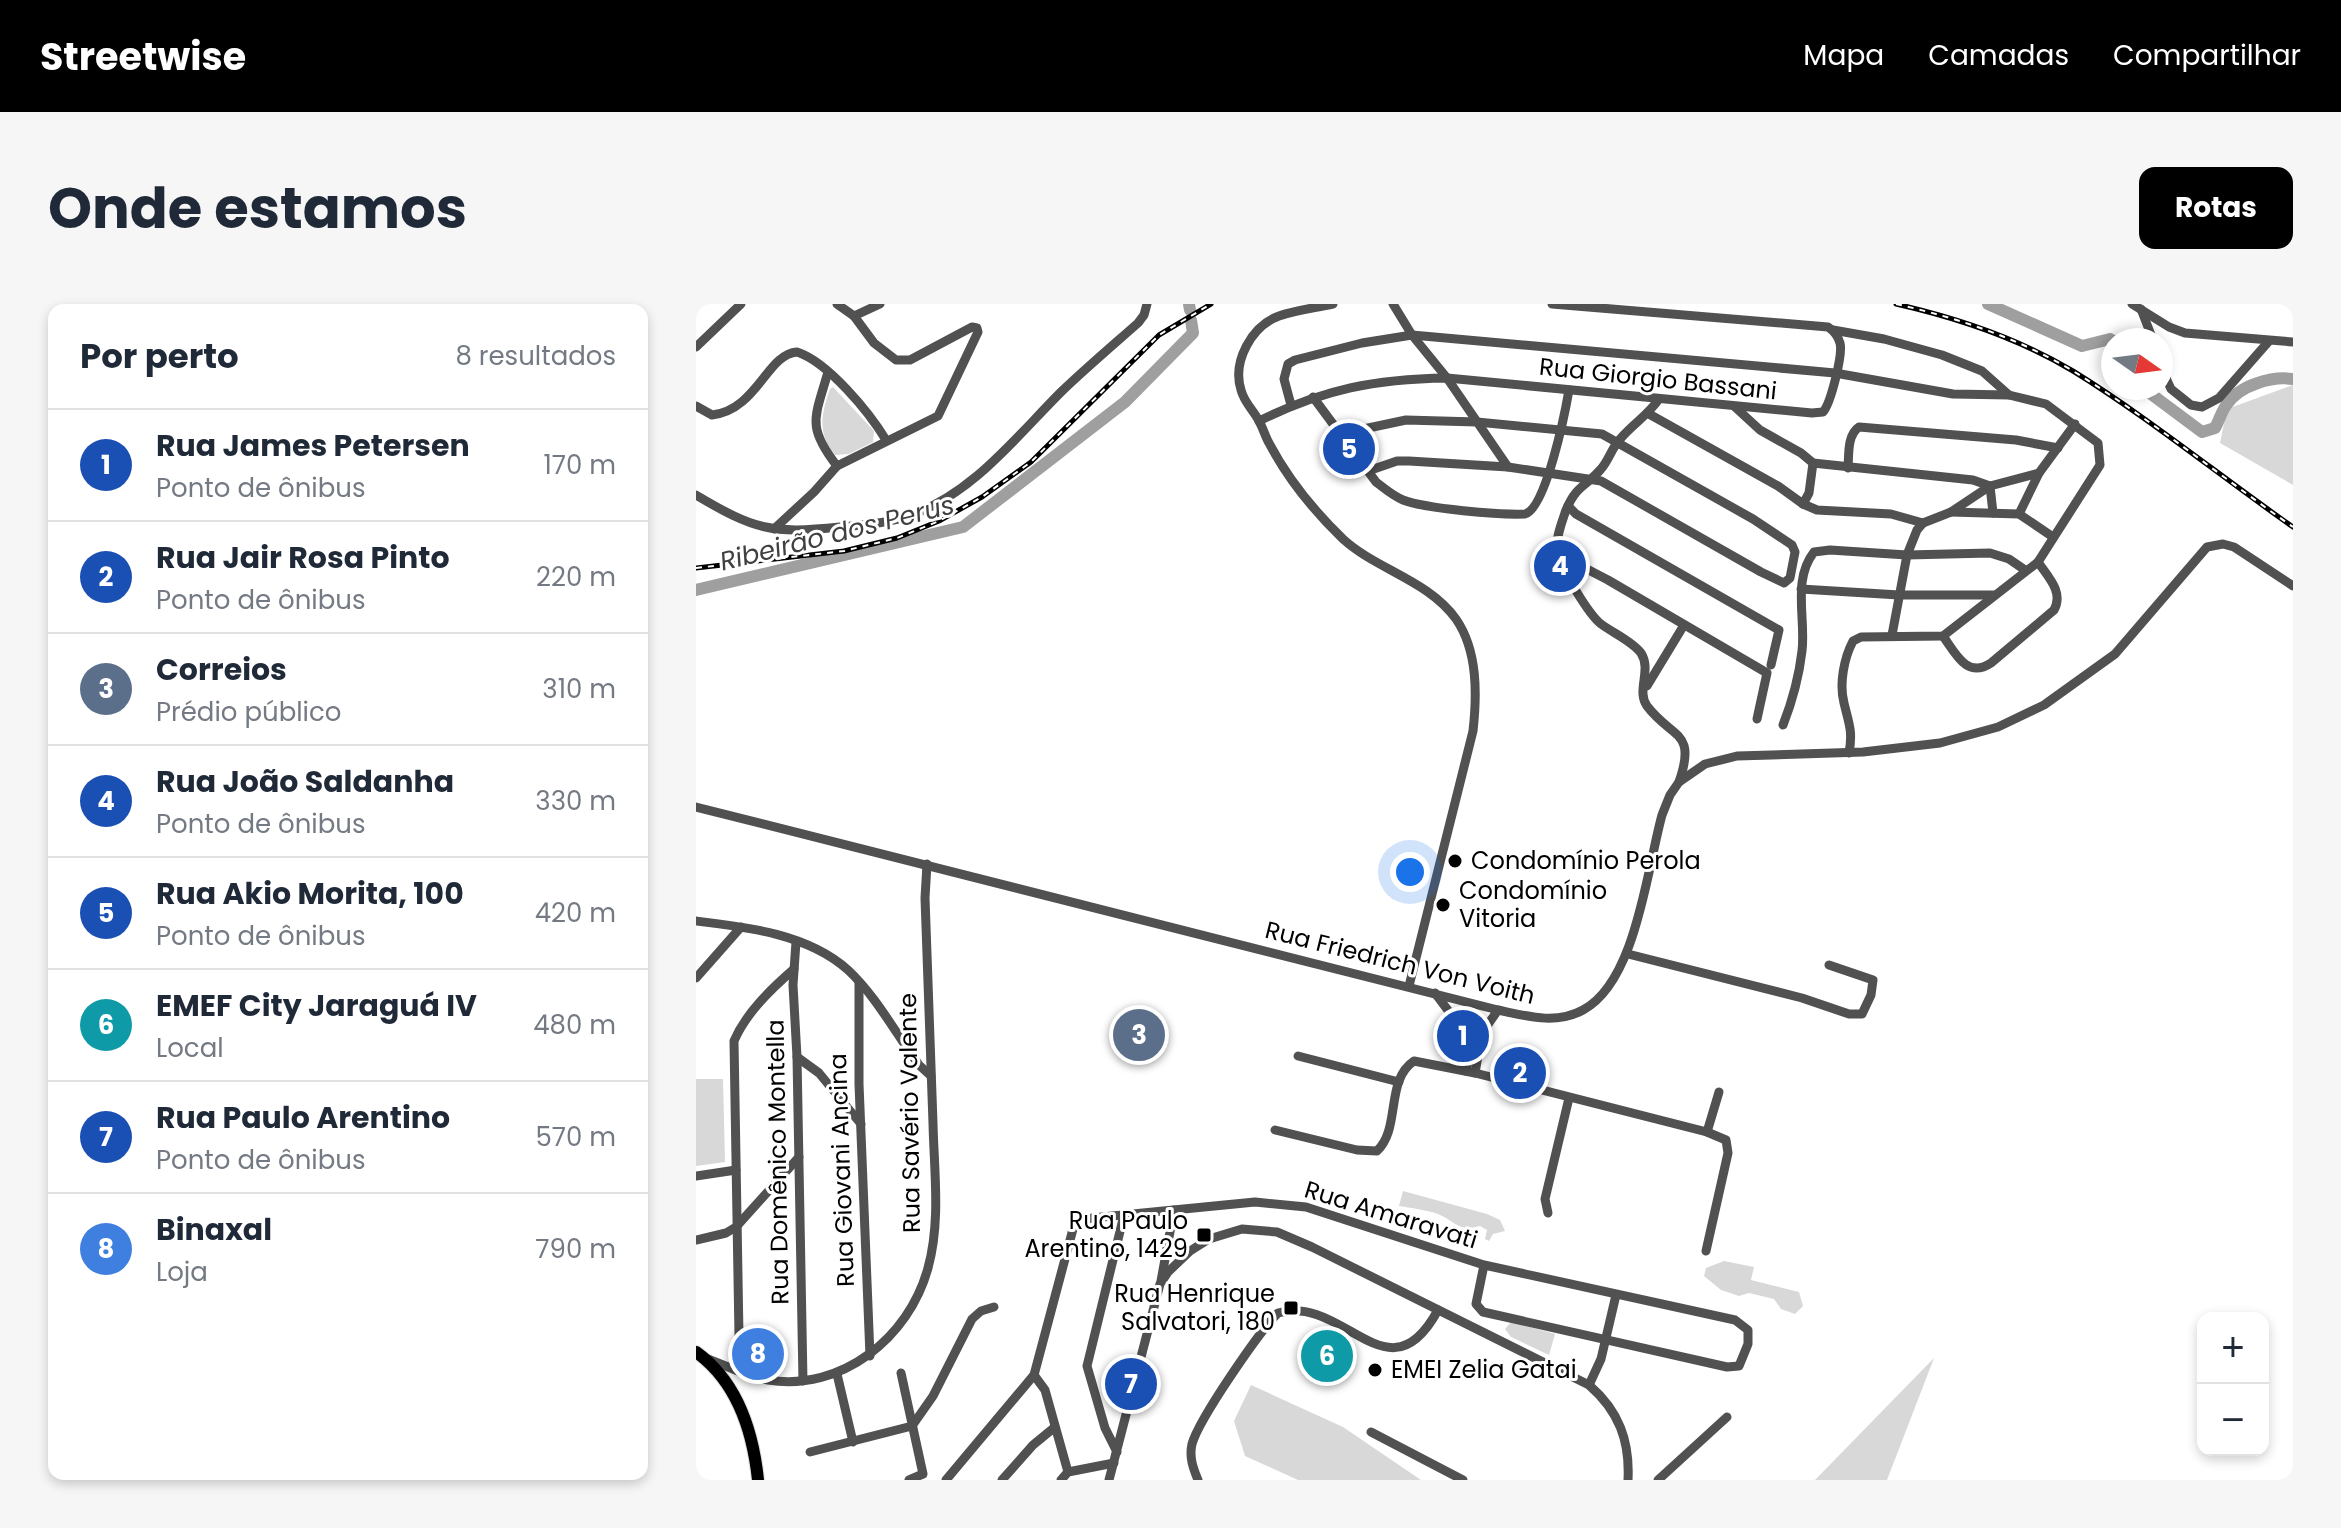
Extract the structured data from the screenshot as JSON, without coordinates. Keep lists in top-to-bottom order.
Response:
{
  "streets": {
    "street": [
      "Rua Giorgio Bassani",
      "Rua Friedrich Von Voith",
      "Rua Savério Valente",
      "Rua Domênico Montella",
      "Rua Giovani Ancina",
      "Rua Amaravati"
    ]
  },
  "crossings": [
    ["Rua Friedrich Von Voith", "Rua Savério Valente"],
    ["Rua Savério Valente", "Rua Domênico Montella"],
    ["Rua Savério Valente", "Rua Giovani Ancina"]
  ],
  "water": ["Ribeirão dos Perus"],
  "places": {
    "other": ["Condomínio Perola", "Condomínio Vitoria", "EMEI Zelia Gatai"],
    "transit": ["Rua Paulo Arentino, 1429", "Rua Henrique Salvatori, 180"]
  },
  "north": "right",
  "page": {
    "header": "Streetwise",
    "nav": ["Mapa", "Camadas", "Compartilhar"],
    "title": "Onde estamos",
    "buttons": "Rotas",
    "heading": ["Por perto", "8 resultados"],
    "list": [
      {
        "mark": "1",
        "name": "Rua James Petersen",
        "note": "Ponto de ônibus",
        "value": "170 m"
      },
      {
        "mark": "2",
        "name": "Rua Jair Rosa Pinto",
        "note": "Ponto de ônibus",
        "value": "220 m"
      },
      {
        "mark": "3",
        "name": "Correios",
        "note": "Prédio público",
        "value": "310 m"
      },
      {
        "mark": "4",
        "name": "Rua João Saldanha",
        "note": "Ponto de ônibus",
        "value": "330 m"
      },
      {
        "mark": "5",
        "name": "Rua Akio Morita, 100",
        "note": "Ponto de ônibus",
        "value": "420 m"
      },
      {
        "mark": "6",
        "name": "EMEF City Jaraguá IV",
        "note": "Local",
        "value": "480 m"
      },
      {
        "mark": "7",
        "name": "Rua Paulo Arentino",
        "note": "Ponto de ônibus",
        "value": "570 m"
      },
      {
        "mark": "8",
        "name": "Binaxal",
        "note": "Loja",
        "value": "790 m"
      }
    ],
    "pins": [
      "5",
      "4",
      "3",
      "1",
      "2",
      "8",
      "6",
      "7"
    ],
    "map_buttons": ["+", "−"]
  }
}
